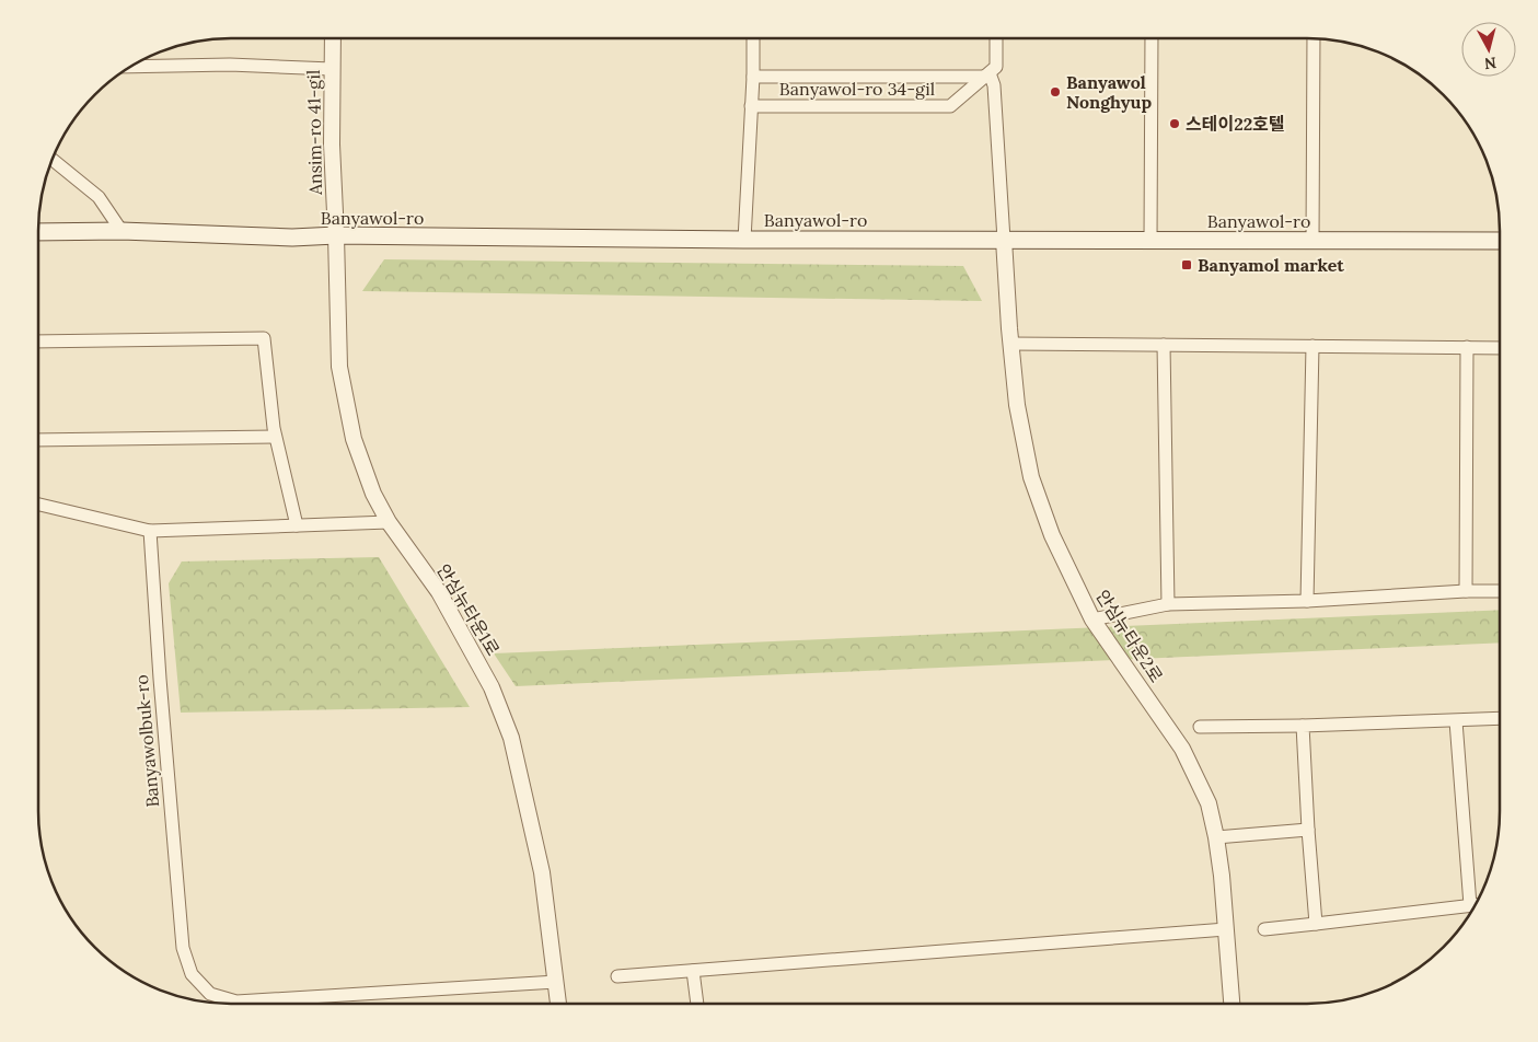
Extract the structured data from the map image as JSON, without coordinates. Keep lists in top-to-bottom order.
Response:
{
  "streets": {
    "main road": ["Banyawol-ro"],
    "street": [
      "Banyawol-ro 34-gil",
      "Ansim-ro 41-gil",
      "안심뉴타운1로",
      "안심뉴타운2로",
      "Banyawolbuk-ro"
    ]
  },
  "crossings": [
    ["Banyawol-ro 34-gil", "Banyawol-ro"],
    ["Ansim-ro 41-gil", "Banyawol-ro"],
    ["Ansim-ro 41-gil", "안심뉴타운1로"],
    ["Banyawol-ro", "안심뉴타운1로"],
    ["Banyawol-ro", "안심뉴타운2로"],
    ["안심뉴타운1로", "Banyawolbuk-ro"]
  ],
  "places": {
    "other": ["Banyawol Nonghyup", "스테이22호텔"],
    "transit": ["Banyamol market"]
  },
  "north": "bottom"
}
